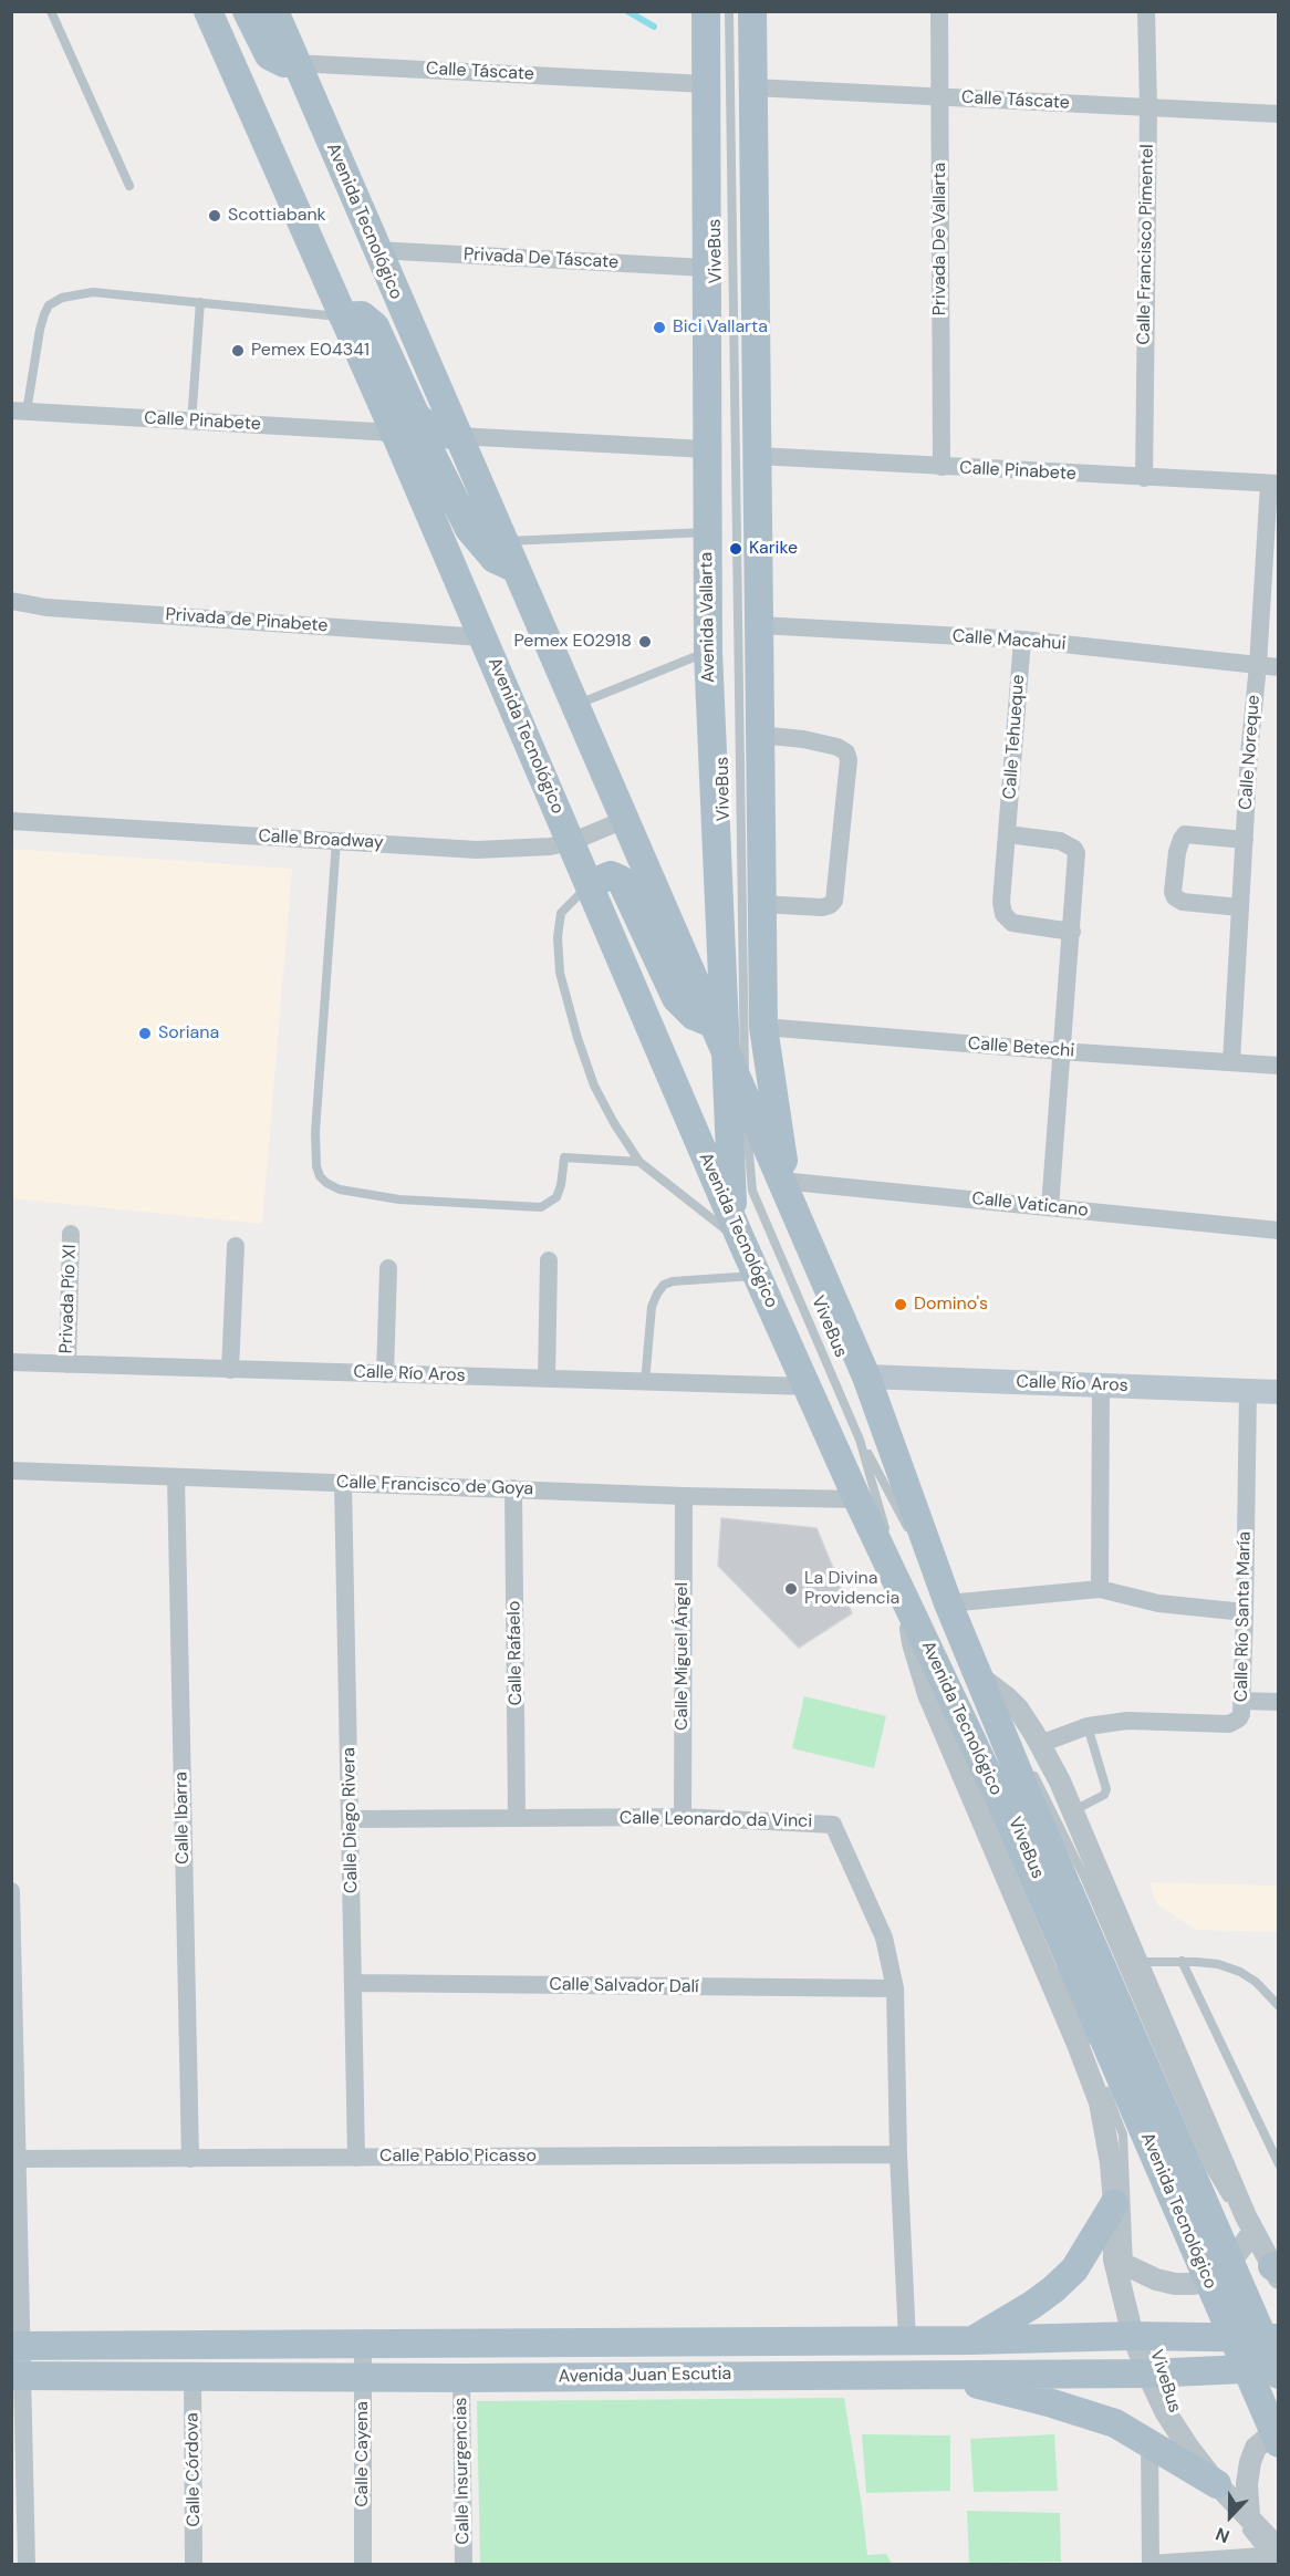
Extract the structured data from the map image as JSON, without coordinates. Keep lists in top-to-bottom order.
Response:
{
  "streets": {
    "main road": [
      "Avenida Tecnológico",
      "Avenida Vallarta",
      "Calle Río Aros",
      "Avenida Juan Escutia"
    ],
    "street": [
      "Calle Táscate",
      "Privada De Vallarta",
      "Calle Francisco Pimentel",
      "Privada De Táscate",
      "Calle Pinabete",
      "Privada de Pinabete",
      "Calle Macahui",
      "Calle Tehueque",
      "Calle Noreque",
      "Calle Broadway",
      "Calle Betechi",
      "Calle Vaticano",
      "Privada Pío XI",
      "Calle Francisco de Goya",
      "Calle Río Santa María",
      "Calle Rafaelo",
      "Calle Miguel Ángel",
      "Calle Ibarra",
      "Calle Diego Rivera",
      "Calle Leonardo da Vinci",
      "Calle Salvador Dalí",
      "Calle Pablo Picasso",
      "Calle Cayena",
      "Calle Córdova",
      "Calle Insurgencias"
    ],
    "lane": ["ViveBus"]
  },
  "crossings": [
    ["Calle Táscate", "Avenida Tecnológico"],
    ["Calle Táscate", "Privada De Vallarta"],
    ["Calle Táscate", "Calle Francisco Pimentel"],
    ["Calle Táscate", "Avenida Vallarta"],
    ["Avenida Tecnológico", "ViveBus"],
    ["Avenida Tecnológico", "Privada De Táscate"],
    ["Avenida Tecnológico", "Calle Pinabete"],
    ["Avenida Tecnológico", "Avenida Vallarta"],
    ["Avenida Tecnológico", "Privada de Pinabete"],
    ["Avenida Tecnológico", "Calle Broadway"],
    ["Avenida Tecnológico", "Calle Vaticano"],
    ["Avenida Tecnológico", "Calle Río Aros"],
    ["Avenida Tecnológico", "Calle Francisco de Goya"],
    ["Privada De Vallarta", "Calle Pinabete"],
    ["Calle Francisco Pimentel", "Calle Pinabete"],
    ["ViveBus", "Avenida Juan Escutia"],
    ["Privada De Táscate", "Avenida Vallarta"],
    ["Calle Pinabete", "Calle Noreque"],
    ["Calle Macahui", "Calle Tehueque"],
    ["Calle Macahui", "Calle Noreque"],
    ["Calle Noreque", "Calle Betechi"],
    ["Privada Pío XI", "Calle Río Aros"],
    ["Calle Río Aros", "Calle Río Santa María"],
    ["Calle Francisco de Goya", "Calle Rafaelo"],
    ["Calle Francisco de Goya", "Calle Miguel Ángel"],
    ["Calle Francisco de Goya", "Calle Ibarra"],
    ["Calle Francisco de Goya", "Calle Diego Rivera"],
    ["Calle Rafaelo", "Calle Leonardo da Vinci"],
    ["Calle Miguel Ángel", "Calle Leonardo da Vinci"],
    ["Calle Ibarra", "Calle Pablo Picasso"],
    ["Calle Diego Rivera", "Calle Leonardo da Vinci"],
    ["Calle Diego Rivera", "Calle Salvador Dalí"],
    ["Calle Diego Rivera", "Calle Pablo Picasso"],
    ["Calle Leonardo da Vinci", "Calle Salvador Dalí"],
    ["Calle Leonardo da Vinci", "Calle Pablo Picasso"],
    ["Calle Leonardo da Vinci", "Avenida Juan Escutia"],
    ["Avenida Juan Escutia", "Calle Cayena"],
    ["Avenida Juan Escutia", "Calle Córdova"],
    ["Avenida Juan Escutia", "Calle Insurgencias"]
  ],
  "places": [
    "Scottiabank",
    "Bici Vallarta",
    "Pemex E04341",
    "Karike",
    "Pemex E02918",
    "Soriana",
    "Domino's",
    "La Divina Providencia"
  ],
  "north": "bottom"
}
